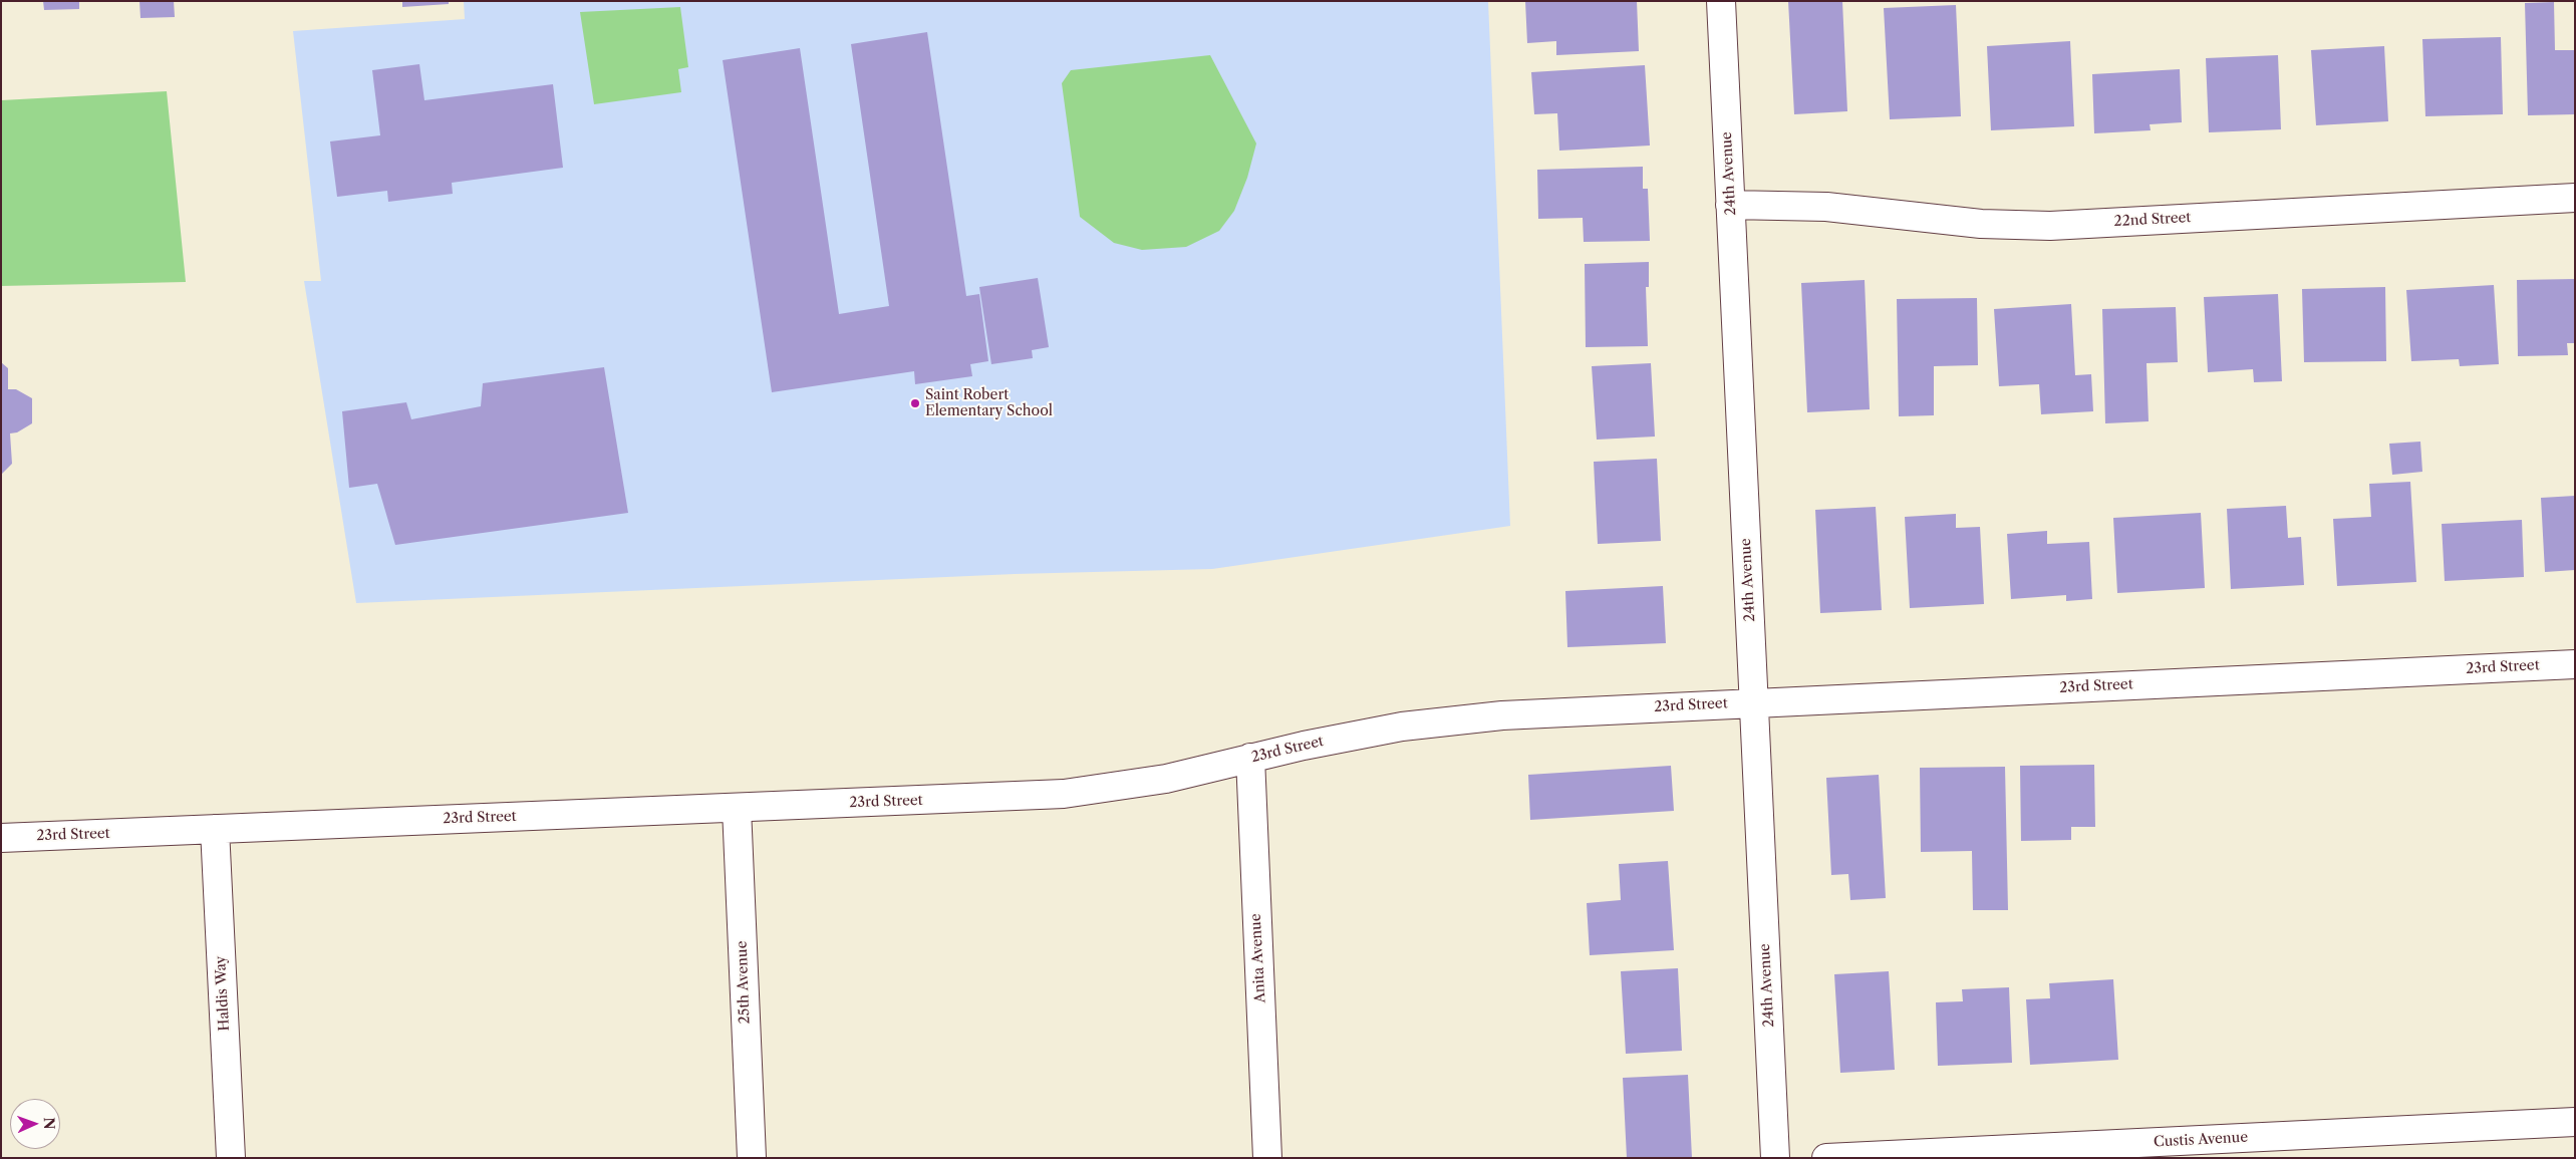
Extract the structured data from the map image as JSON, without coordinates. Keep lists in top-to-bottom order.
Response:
{
  "streets": {
    "street": [
      "24th Avenue",
      "22nd Street",
      "23rd Street",
      "Anita Avenue",
      "25th Avenue",
      "Haldis Way",
      "Custis Avenue"
    ]
  },
  "crossings": [
    ["24th Avenue", "22nd Street"],
    ["24th Avenue", "23rd Street"],
    ["23rd Street", "Anita Avenue"],
    ["23rd Street", "25th Avenue"],
    ["23rd Street", "Haldis Way"]
  ],
  "places": ["Saint Robert Elementary School"],
  "north": "right"
}
